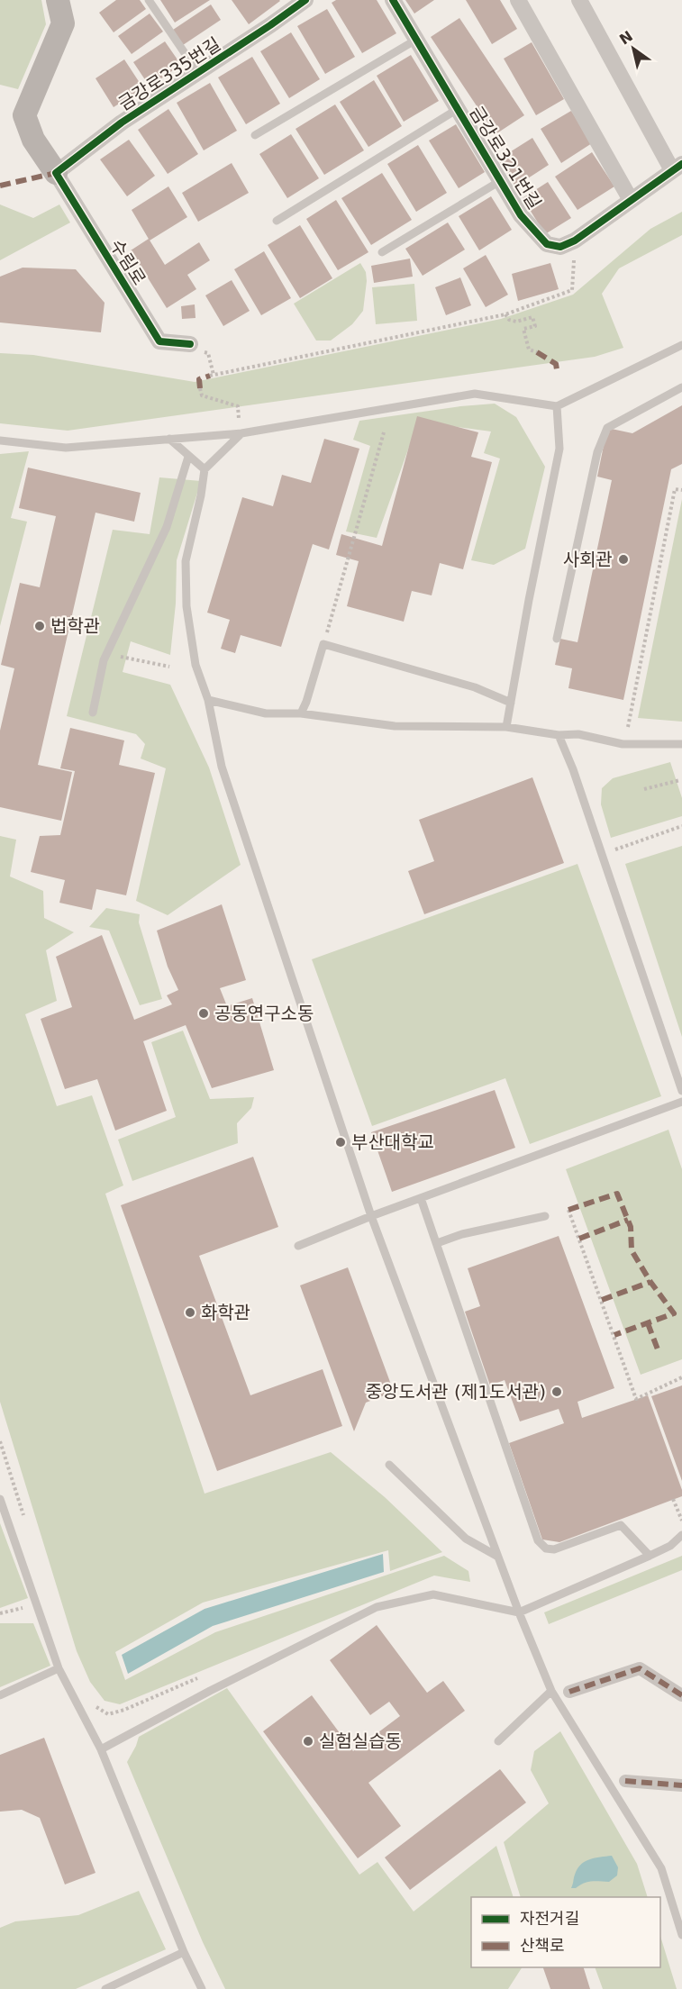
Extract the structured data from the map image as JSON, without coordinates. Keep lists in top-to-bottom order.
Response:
{
  "streets": {
    "main road": ["수림로"],
    "street": ["금강로335번길", "금강로321번길"]
  },
  "crossings": [
    ["금강로335번길", "수림로"]
  ],
  "places": [
    "사회관",
    "법학관",
    "공동연구소동",
    "부산대학교",
    "화학관",
    "중앙도서관 (제1도서관)",
    "실험실습동"
  ],
  "legend": ["자전거길", "산책로"],
  "north": "top left"
}
